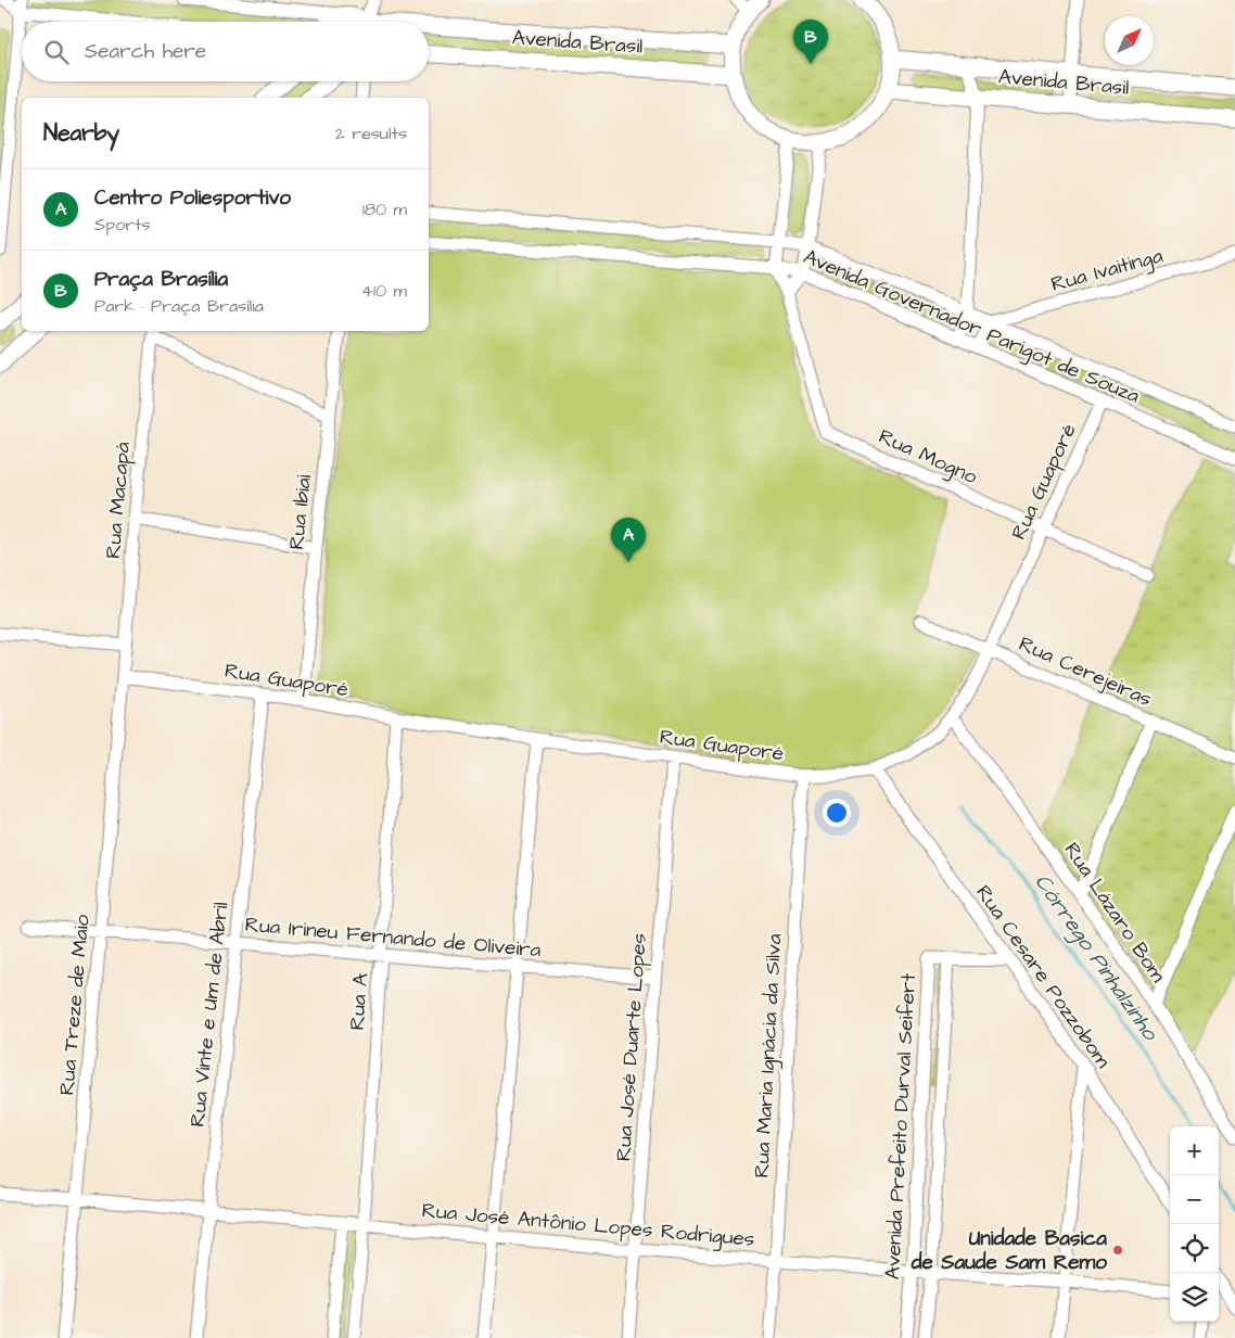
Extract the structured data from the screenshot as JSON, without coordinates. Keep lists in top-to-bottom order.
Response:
{
  "streets": {
    "main road": ["Avenida Brasil"],
    "street": [
      "Rua Ivaitinga",
      "Avenida Governador Parigot de Souza",
      "Rua Mogno",
      "Rua Guaporé",
      "Rua Macapá",
      "Rua Ibiai",
      "Rua Cerejeiras",
      "Rua Lázaro Bom",
      "Rua Irineu Fernando de Oliveira",
      "Rua Cesare Pozzobom",
      "Rua A",
      "Rua Treze de Maio",
      "Rua Vinte e Um de Abril",
      "Rua José Duarte Lopes",
      "Rua Maria Ignácia da Silva",
      "Avenida Prefeito Durval Seifert",
      "Rua José Antônio Lopes Rodrigues"
    ]
  },
  "crossings": [
    ["Rua Ivaitinga", "Avenida Governador Parigot de Souza"],
    ["Avenida Governador Parigot de Souza", "Rua Mogno"],
    ["Avenida Governador Parigot de Souza", "Rua Guaporé"],
    ["Rua Mogno", "Rua Guaporé"],
    ["Rua Guaporé", "Rua Macapá"],
    ["Rua Guaporé", "Rua Ibiai"],
    ["Rua Guaporé", "Rua Cerejeiras"],
    ["Rua Guaporé", "Rua Lázaro Bom"],
    ["Rua Guaporé", "Rua Cesare Pozzobom"],
    ["Rua Guaporé", "Rua A"],
    ["Rua Guaporé", "Rua Treze de Maio"],
    ["Rua Guaporé", "Rua Vinte e Um de Abril"],
    ["Rua Guaporé", "Rua José Duarte Lopes"],
    ["Rua Guaporé", "Rua Maria Ignácia da Silva"],
    ["Rua Macapá", "Rua Treze de Maio"],
    ["Rua Irineu Fernando de Oliveira", "Rua A"],
    ["Rua Irineu Fernando de Oliveira", "Rua Treze de Maio"],
    ["Rua Irineu Fernando de Oliveira", "Rua Vinte e Um de Abril"],
    ["Rua Irineu Fernando de Oliveira", "Rua José Duarte Lopes"],
    ["Rua A", "Rua José Antônio Lopes Rodrigues"],
    ["Rua Treze de Maio", "Rua José Antônio Lopes Rodrigues"],
    ["Rua Vinte e Um de Abril", "Rua José Antônio Lopes Rodrigues"],
    ["Rua José Duarte Lopes", "Rua José Antônio Lopes Rodrigues"],
    ["Rua Maria Ignácia da Silva", "Rua José Antônio Lopes Rodrigues"],
    ["Avenida Prefeito Durval Seifert", "Rua José Antônio Lopes Rodrigues"]
  ],
  "water": ["Córrego Pinhalzinho"],
  "places": ["Unidade Basica de Saude Sam Remo"],
  "north": "top right",
  "page": {
    "pins": ["B", "A"],
    "search": "Search here",
    "heading": ["Nearby", "2 results"],
    "list": [
      {
        "mark": "A",
        "name": "Centro Poliesportivo",
        "note": "Sports",
        "value": "180 m"
      },
      {
        "mark": "B",
        "name": "Praça Brasília",
        "note": "Park · Praça Brasília",
        "value": "410 m"
      }
    ],
    "map_buttons": ["+", "−"]
  }
}
